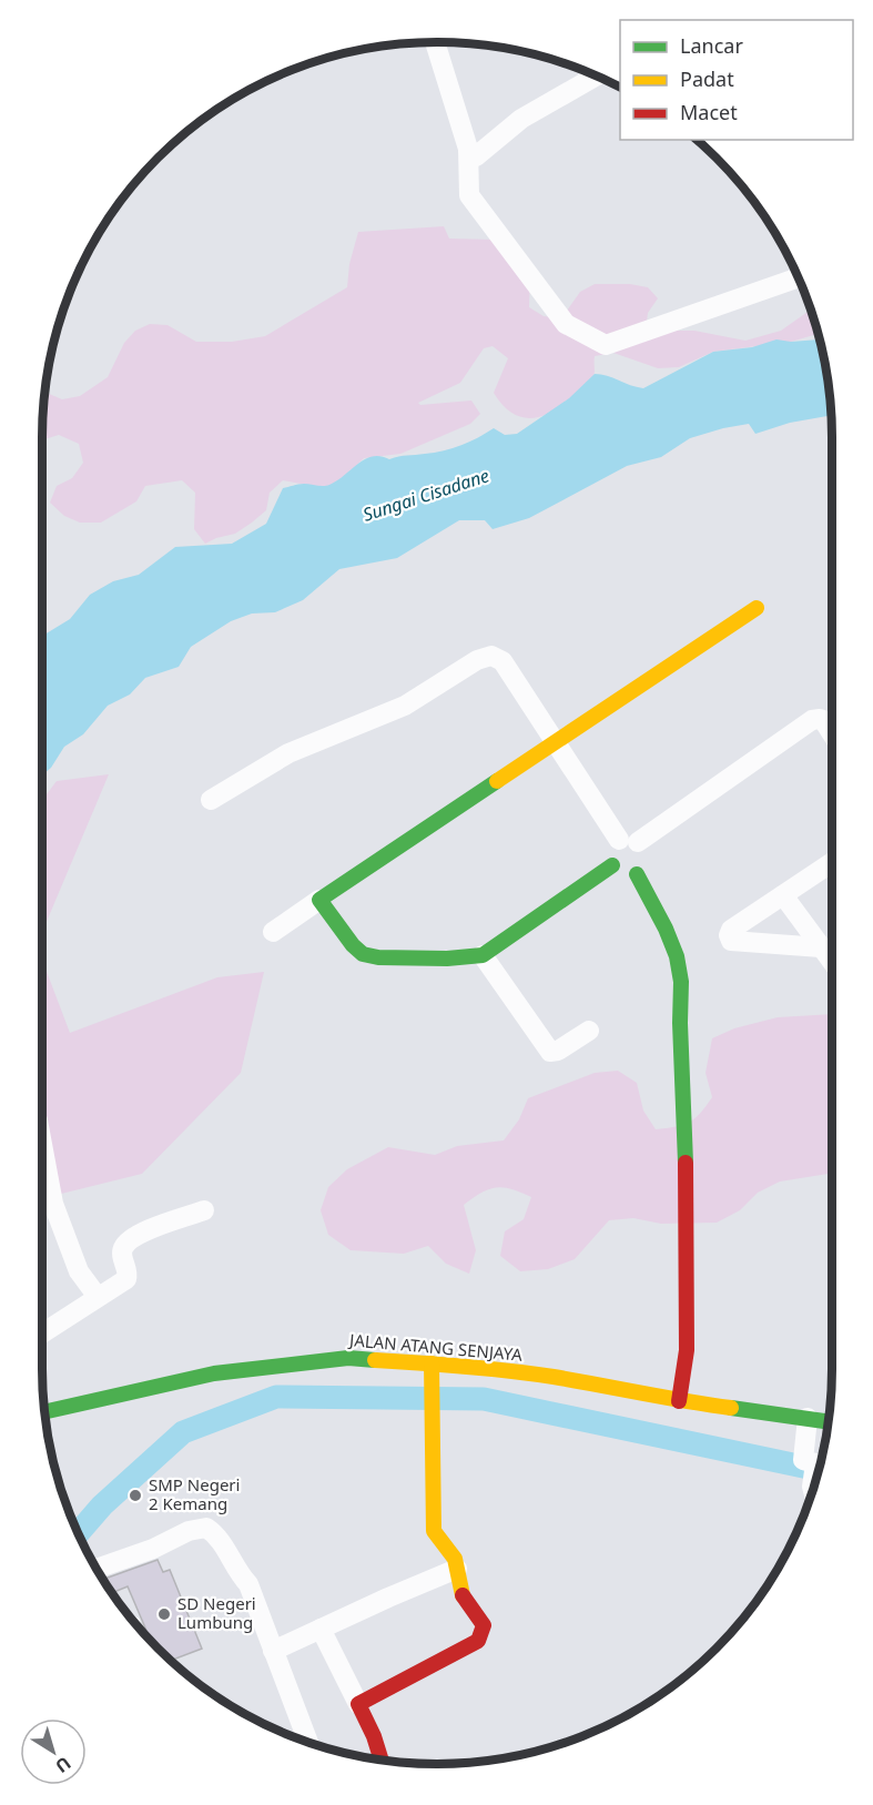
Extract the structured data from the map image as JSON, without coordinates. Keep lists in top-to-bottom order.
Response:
{
  "streets": {
    "street": ["JALAN ATANG SENJAYA"]
  },
  "water": ["Sungai Cisadane"],
  "places": ["SMP Negeri 2 Kemang", "SD Negeri Lumbung"],
  "legend": ["Lancar", "Padat", "Macet"],
  "north": "bottom right"
}
